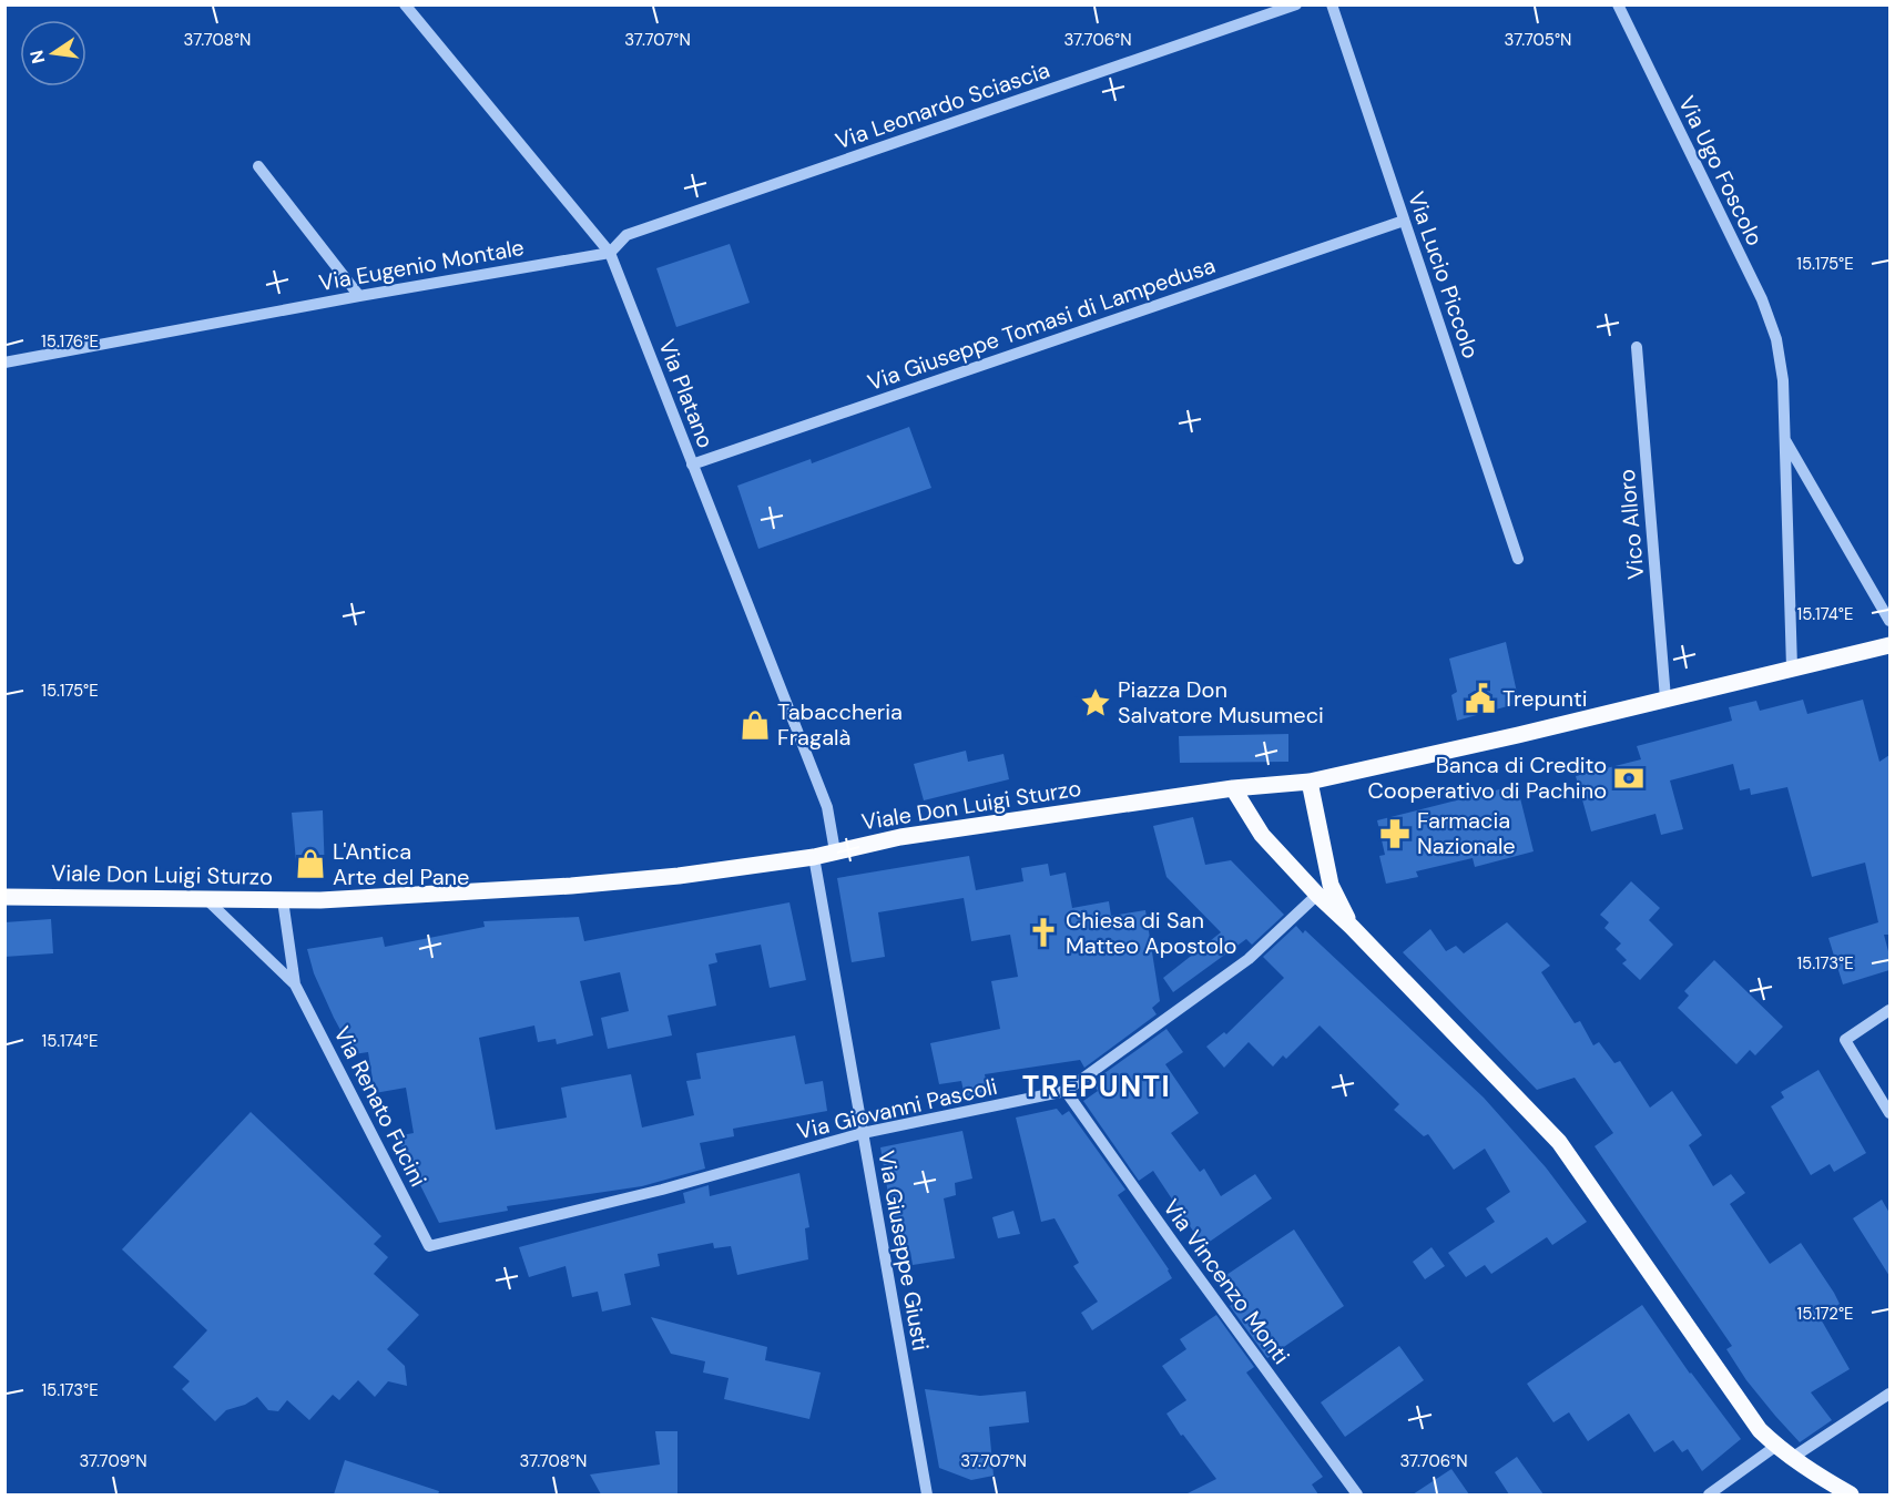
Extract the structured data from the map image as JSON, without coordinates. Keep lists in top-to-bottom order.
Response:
{
  "streets": {
    "main road": ["Viale Don Luigi Sturzo"],
    "street": [
      "Via Leonardo Sciascia",
      "Via Ugo Foscolo",
      "Via Eugenio Montale",
      "Via Lucio Piccolo",
      "Via Giuseppe Tomasi di Lampedusa",
      "Via Platano",
      "Vico Alloro",
      "Via Renato Fucini",
      "Via Giovanni Pascoli",
      "Via Giuseppe Giusti",
      "Via Vincenzo Monti"
    ]
  },
  "crossings": [
    ["Via Leonardo Sciascia", "Via Eugenio Montale"],
    ["Via Leonardo Sciascia", "Via Platano"],
    ["Via Ugo Foscolo", "Viale Don Luigi Sturzo"],
    ["Via Eugenio Montale", "Via Platano"],
    ["Via Lucio Piccolo", "Via Giuseppe Tomasi di Lampedusa"],
    ["Via Giuseppe Tomasi di Lampedusa", "Via Platano"],
    ["Via Platano", "Viale Don Luigi Sturzo"],
    ["Vico Alloro", "Viale Don Luigi Sturzo"],
    ["Viale Don Luigi Sturzo", "Via Renato Fucini"],
    ["Viale Don Luigi Sturzo", "Via Giuseppe Giusti"],
    ["Via Renato Fucini", "Via Giovanni Pascoli"],
    ["Via Giovanni Pascoli", "Via Giuseppe Giusti"],
    ["Via Giovanni Pascoli", "Via Vincenzo Monti"]
  ],
  "districts": ["TREPUNTI"],
  "places": {
    "public building": ["Trepunti"],
    "place": ["Piazza Don Salvatore Musumeci"],
    "shop": ["Tabaccheria Fragalà", "L'Antica Arte del Pane"],
    "bank": ["Banca di Credito Cooperativo di Pachino"],
    "pharmacy": ["Farmacia Nazionale"],
    "church": ["Chiesa di San Matteo Apostolo"]
  },
  "north": "left",
  "coordinates": [
    "37.708°N",
    "37.707°N",
    "37.706°N",
    "37.705°N",
    "15.175°E",
    "15.176°E",
    "15.174°E",
    "15.173°E",
    "15.172°E",
    "37.709°N"
  ]
}
